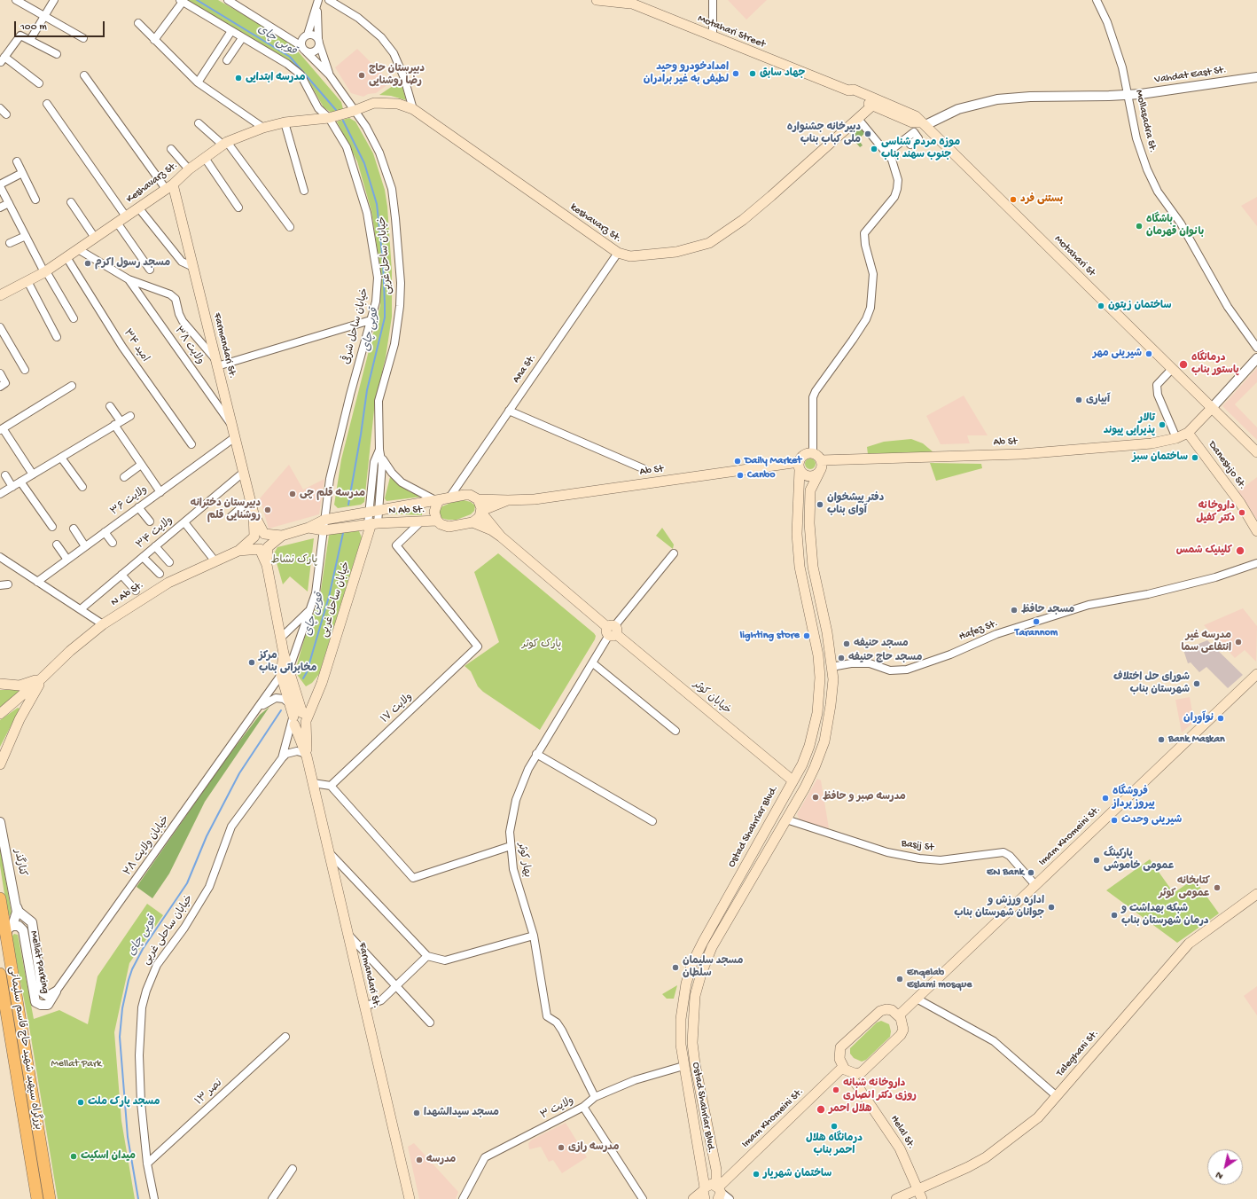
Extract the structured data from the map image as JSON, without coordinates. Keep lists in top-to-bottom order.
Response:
{
  "streets": {
    "highway": ["بزرگراه سپهبد شهید حاج قاسم سلیمانی"],
    "main road": [
      "Motahari Street",
      "Keshavarz St.",
      "keshavarz St.",
      "خیابان ساحل غربی",
      "Motahari St",
      "Farmandari St.",
      "Ab St",
      "Daneshjo St.",
      "N Ab St.",
      "خیابان کوثر",
      "Ostad Shahriar Blvd.",
      "Imam Khomeini St.",
      "Taleghani St.",
      "Helal St."
    ],
    "street": [
      "Vahdat East St.",
      "Mollasadra St.",
      "خیابان ساحل شرقی",
      "امید ۳۴",
      "ولایت ۳۸",
      "Ana St.",
      "ولایت ۳۶",
      "ولایت ۳۴",
      "Hafez St.",
      "ولایت ۱۷",
      "خیابان ولایت ۲۸",
      "Basij St",
      "بهار کوثر",
      "کنارگذر",
      "خیابان ساحلی غربی",
      "Mellat Parking",
      "نصر ۱۳",
      "ولایت ۳"
    ]
  },
  "crossings": [
    ["Motahari Street", "Motahari St"],
    ["Vahdat East St.", "Mollasadra St."],
    ["Vahdat East St.", "Motahari St"],
    ["Keshavarz St.", "keshavarz St."],
    ["Keshavarz St.", "خیابان ساحل شرقی"],
    ["Keshavarz St.", "امید ۳۴"],
    ["Keshavarz St.", "Farmandari St."],
    ["keshavarz St.", "خیابان ساحل غربی"],
    ["keshavarz St.", "Motahari St"],
    ["keshavarz St.", "خیابان ساحل شرقی"],
    ["keshavarz St.", "Ana St."],
    ["خیابان ساحل غربی", "Farmandari St."],
    ["خیابان ساحل غربی", "N Ab St."],
    ["خیابان ساحل غربی", "خیابان ساحلی غربی"],
    ["خیابان ساحل شرقی", "N Ab St."],
    ["خیابان ساحل شرقی", "خیابان ولایت ۲۸"],
    ["ولایت ۳۸", "Farmandari St."],
    ["Farmandari St.", "ولایت ۳۶"],
    ["Farmandari St.", "N Ab St."],
    ["Farmandari St.", "ولایت ۳۴"],
    ["Farmandari St.", "خیابان ساحلی غربی"],
    ["Ana St.", "N Ab St."],
    ["Ana St.", "خیابان کوثر"],
    ["Ab St", "Daneshjo St."],
    ["Ab St", "Ostad Shahriar Blvd."],
    ["N Ab St.", "خیابان کوثر"],
    ["N Ab St.", "ولایت ۱۷"],
    ["Hafez St.", "Ostad Shahriar Blvd."],
    ["خیابان کوثر", "Ostad Shahriar Blvd."],
    ["خیابان کوثر", "بهار کوثر"],
    ["Ostad Shahriar Blvd.", "Imam Khomeini St."],
    ["Ostad Shahriar Blvd.", "Basij St"],
    ["Ostad Shahriar Blvd.", "ولایت ۳"],
    ["Imam Khomeini St.", "Basij St"],
    ["خیابان ولایت ۲۸", "Mellat Parking"],
    ["بهار کوثر", "ولایت ۳"],
    ["کنارگذر", "Mellat Parking"],
    ["خیابان ساحلی غربی", "نصر ۱۳"],
    ["Mellat Parking", "بزرگراه سپهبد شهید حاج قاسم سلیمانی"],
    ["Taleghani St.", "Helal St."]
  ],
  "water": ["قوبی چای"],
  "parks": ["پارک نشاط", "پارک کوثر", "Mellat Park"],
  "places": [
    "امدادخودرو وحید لطیفی به غیر برادران",
    "جهاد سابق",
    "دبیرستان حاج رضا روشنایی",
    "مدرسه ابتدایی",
    "دبیرخانه جشنواره ملی کباب بناب",
    "موزه مردم شناسی جنوب سهند بناب",
    "بستنی فرد",
    "باشگاه بانوان قهرمان",
    "مسجد رسول اکرم",
    "ساختمان زیتون",
    "شیرینی مهر",
    "درمانگاه پاستور بناب",
    "آبیاری",
    "تالار پذیرایی پیوند",
    "ساختمان سبز",
    "Daily Market",
    "Canbo",
    "مدرسه قلم چی",
    "دفتر پیشخوان آوای بناب",
    "دبیرستان دخترانه روشنایی قلم",
    "داروخانه دکتر کفیل",
    "کلینیک شمس",
    "مسجد حافظ",
    "Tarannom",
    "lighting store",
    "مدرسه غیر انتفاعی سما",
    "مسجد حنیفه",
    "مسجد حاج حنیفه",
    "مرکز مخابراتی بناب",
    "شورای حل اختلاف شهرستان بناب",
    "نوآوران",
    "Bank Maskan",
    "مدرسه صبر و حافظ",
    "فروشگاه پیروز پرداز",
    "شیرینی وحدت",
    "پارکینگ عمومی خاموشی",
    "EN Bank",
    "کتابخانه عمومی کوثر",
    "اداره ورزش و جوانان شهرستان بناب",
    "شبکه بهداشت و درمان شهرستان بناب",
    "مسجد سلیمان سلطان",
    "Enqelab Eslami mosque",
    "داروخانه شبانه روزی دکتر انصاری",
    "مسجد پارک ملت",
    "هلال احمر",
    "مسجد سیدالشهدا",
    "درمانگاه هلال احمر بناب",
    "مدرسه رازی",
    "میدان اسکیت",
    "مدرسه",
    "ساختمان شهریار"
  ],
  "scale_bar": "100 m",
  "north": "bottom left"
}
